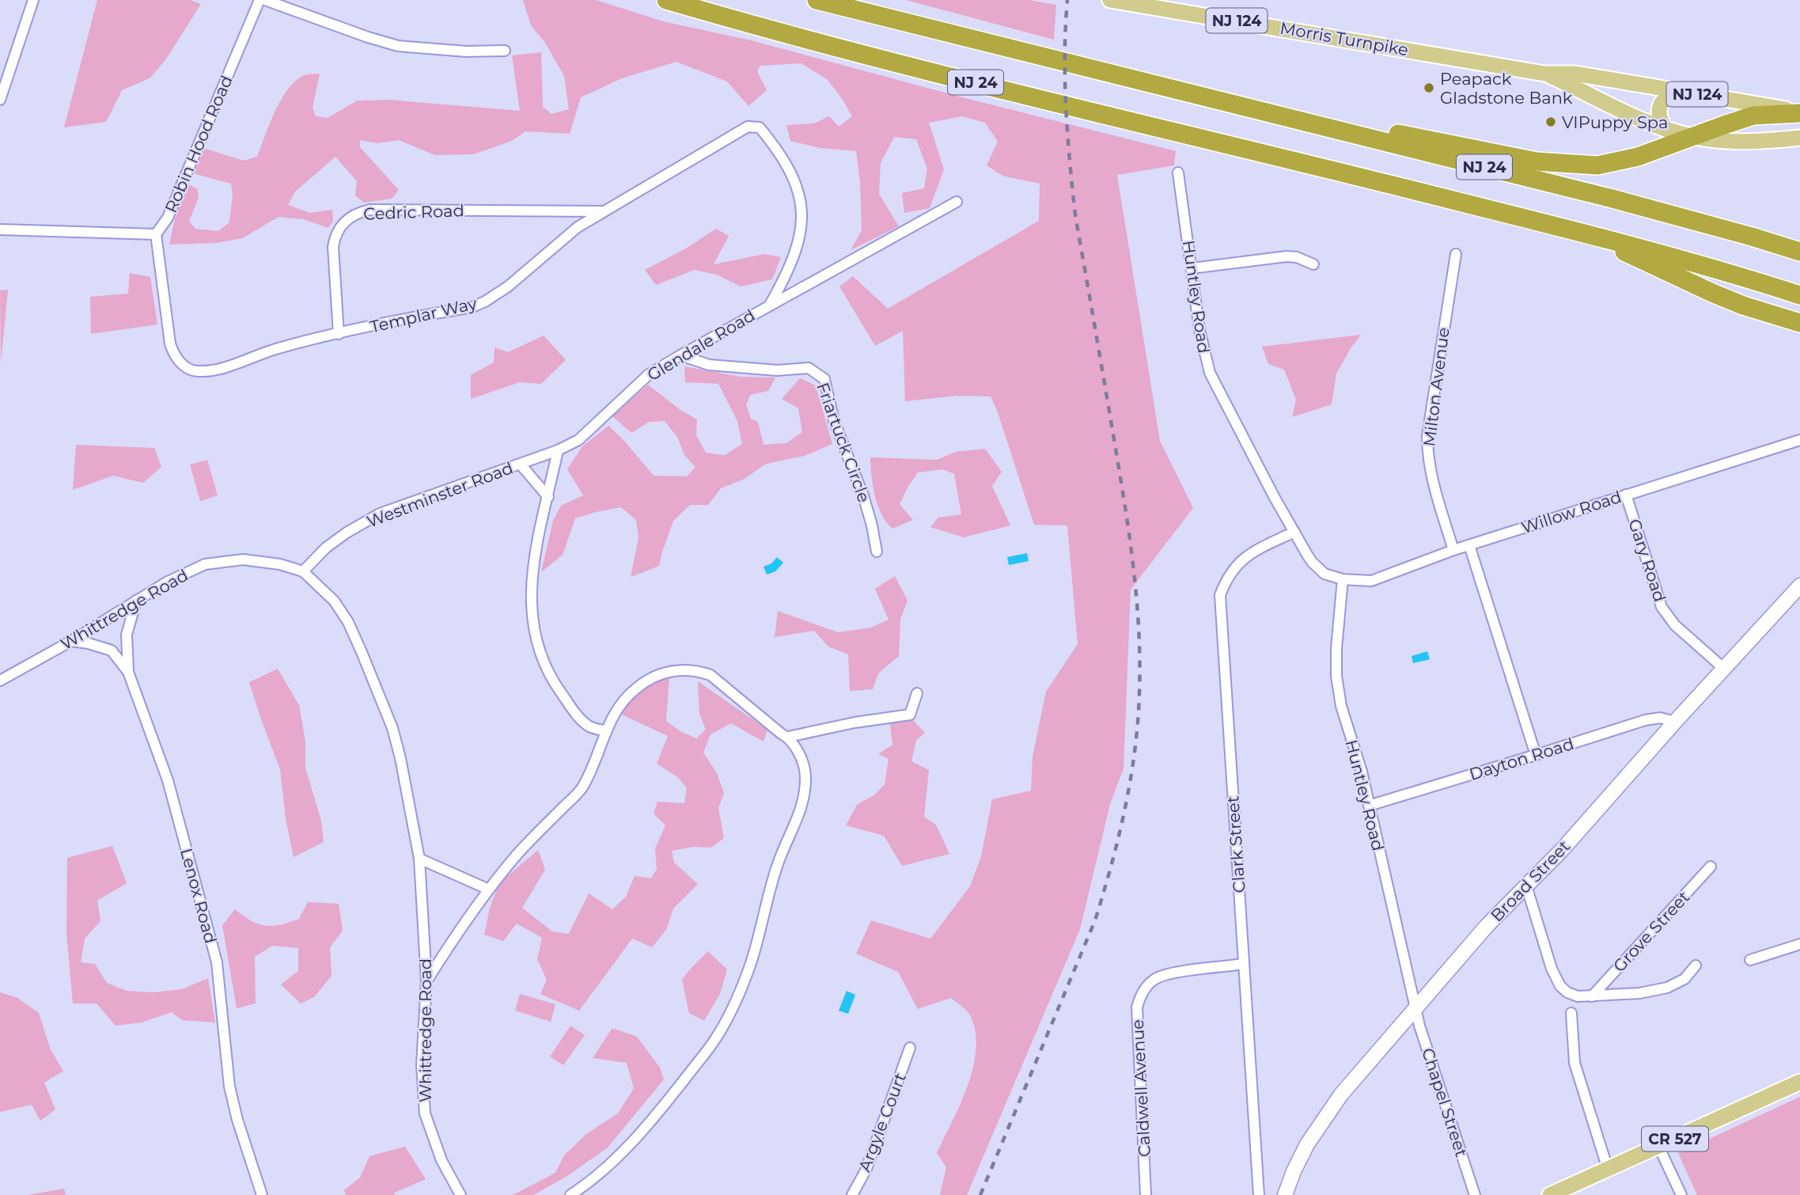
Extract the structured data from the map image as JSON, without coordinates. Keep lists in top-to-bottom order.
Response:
{
  "streets": {
    "highway": ["NJ 24"],
    "main road": [
      "NJ 124",
      "Morris Turnpike",
      "Broad Street",
      "CR 527"
    ],
    "street": [
      "Robin Hood Road",
      "Cedric Road",
      "Huntley Road",
      "Templar Way",
      "Glendale Road",
      "Milton Avenue",
      "Friartuck Circle",
      "Westminster Road",
      "Willow Road",
      "Gary Road",
      "Whittredge Road",
      "Dayton Road",
      "Clark Street",
      "Lenox Road",
      "Grove Street",
      "Caldwell Avenue",
      "Chapel Street",
      "Argyle Court"
    ]
  },
  "crossings": [
    ["Robin Hood Road", "Templar Way"],
    ["Cedric Road", "Templar Way"],
    ["Huntley Road", "Willow Road"],
    ["Huntley Road", "Dayton Road"],
    ["Huntley Road", "Clark Street"],
    ["Huntley Road", "Broad Street"],
    ["Huntley Road", "Chapel Street"],
    ["Templar Way", "Glendale Road"],
    ["Glendale Road", "Friartuck Circle"],
    ["Glendale Road", "Westminster Road"],
    ["Milton Avenue", "Willow Road"],
    ["Westminster Road", "Whittredge Road"],
    ["Willow Road", "Gary Road"],
    ["Gary Road", "Broad Street"],
    ["Whittredge Road", "Lenox Road"],
    ["Dayton Road", "Broad Street"],
    ["Clark Street", "Caldwell Avenue"],
    ["Broad Street", "Chapel Street"]
  ],
  "places": ["Peapack Gladstone Bank", "VIPuppy Spa"]
}
